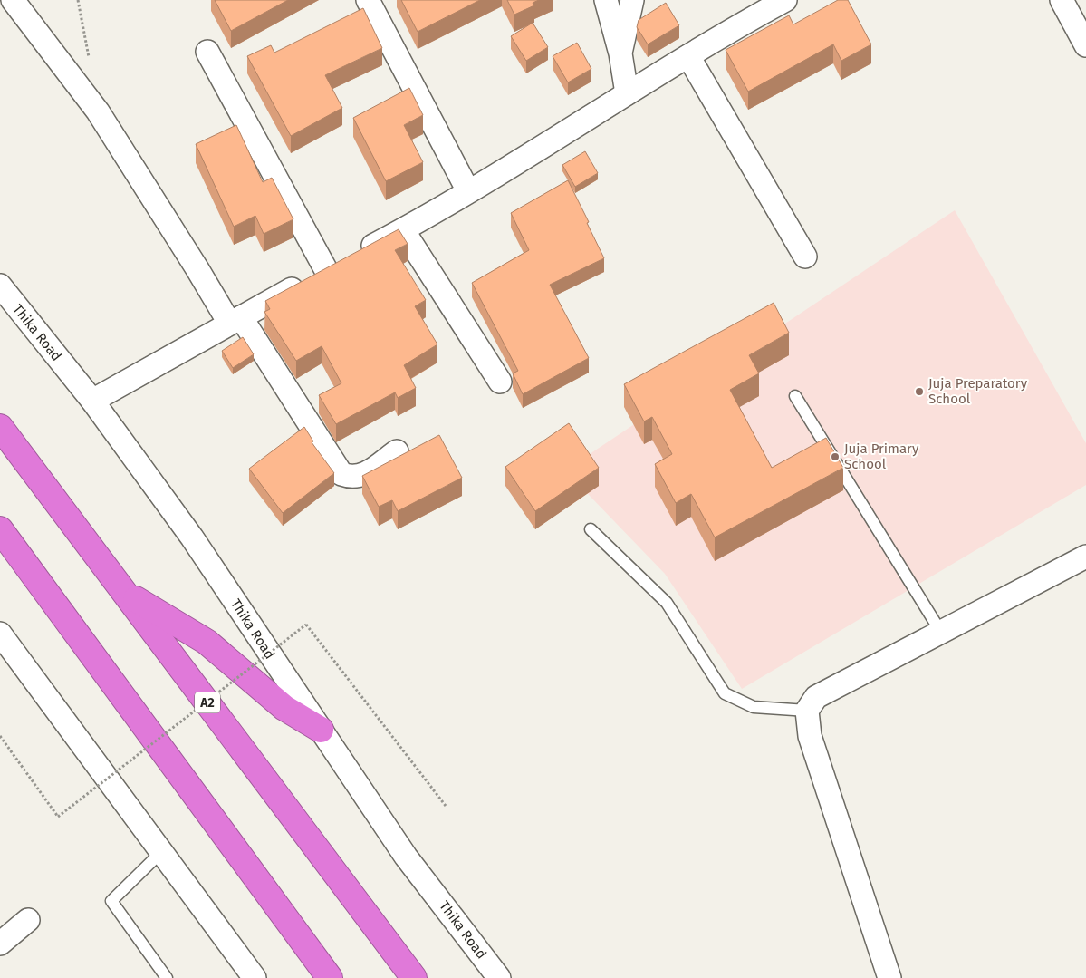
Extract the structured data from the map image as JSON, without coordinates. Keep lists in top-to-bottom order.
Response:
{
  "streets": {
    "highway": ["A2"],
    "street": ["Thika Road"]
  },
  "places": ["Juja Preparatory School", "Juja Primary School"]
}
